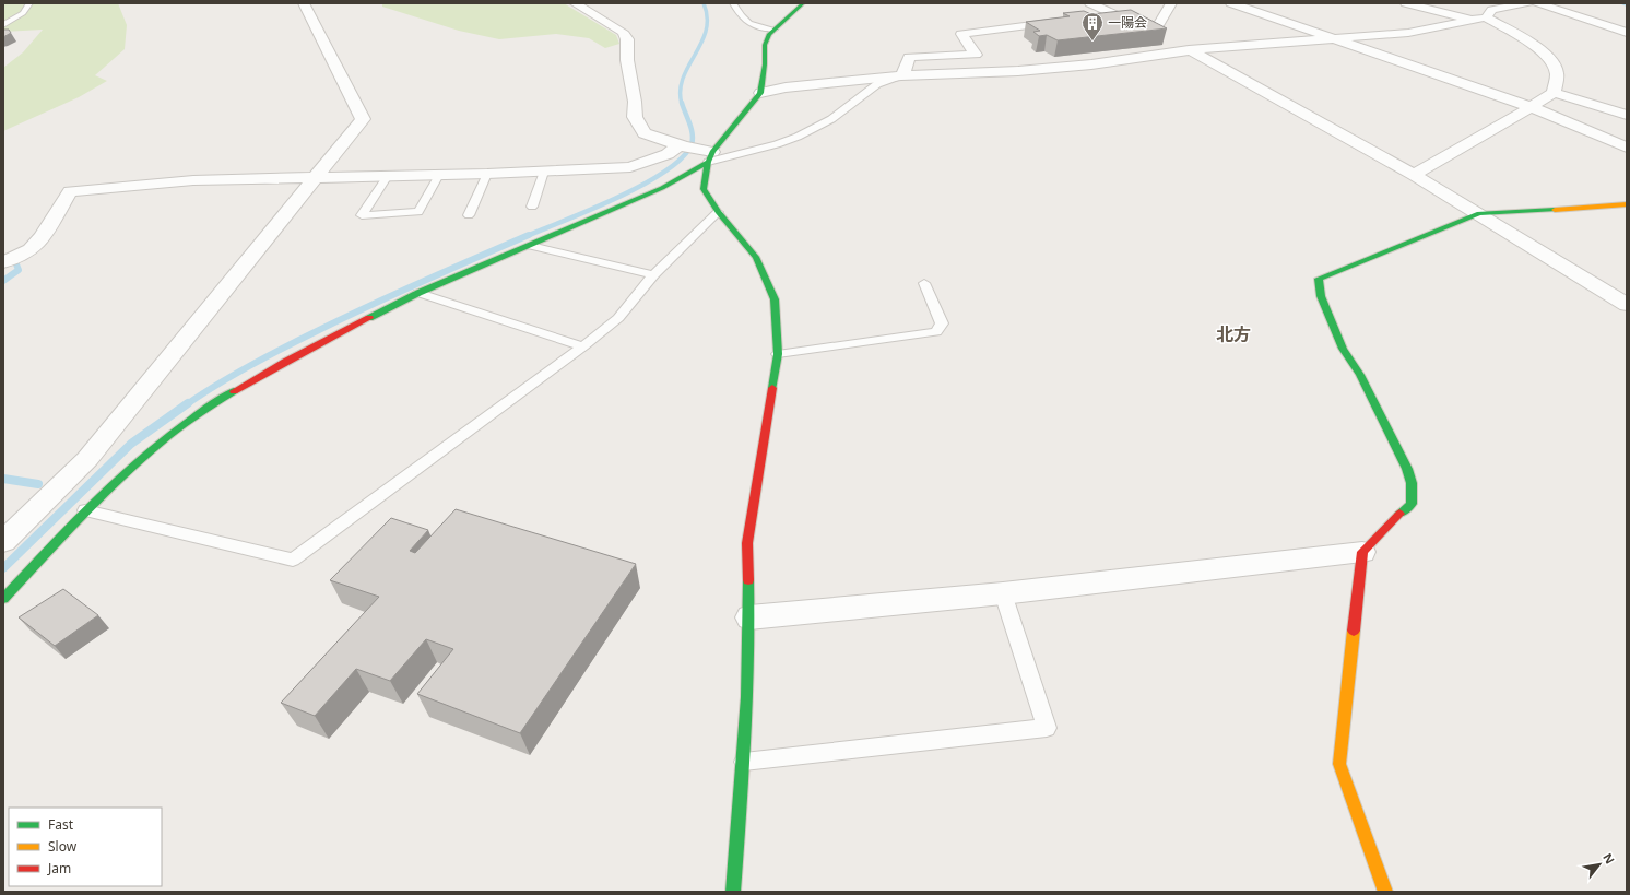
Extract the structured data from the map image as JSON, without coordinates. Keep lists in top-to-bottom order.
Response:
{
  "districts": ["北方"],
  "places": {
    "building": ["一陽会"]
  },
  "legend": ["Fast", "Slow", "Jam"],
  "north": "top right"
}
